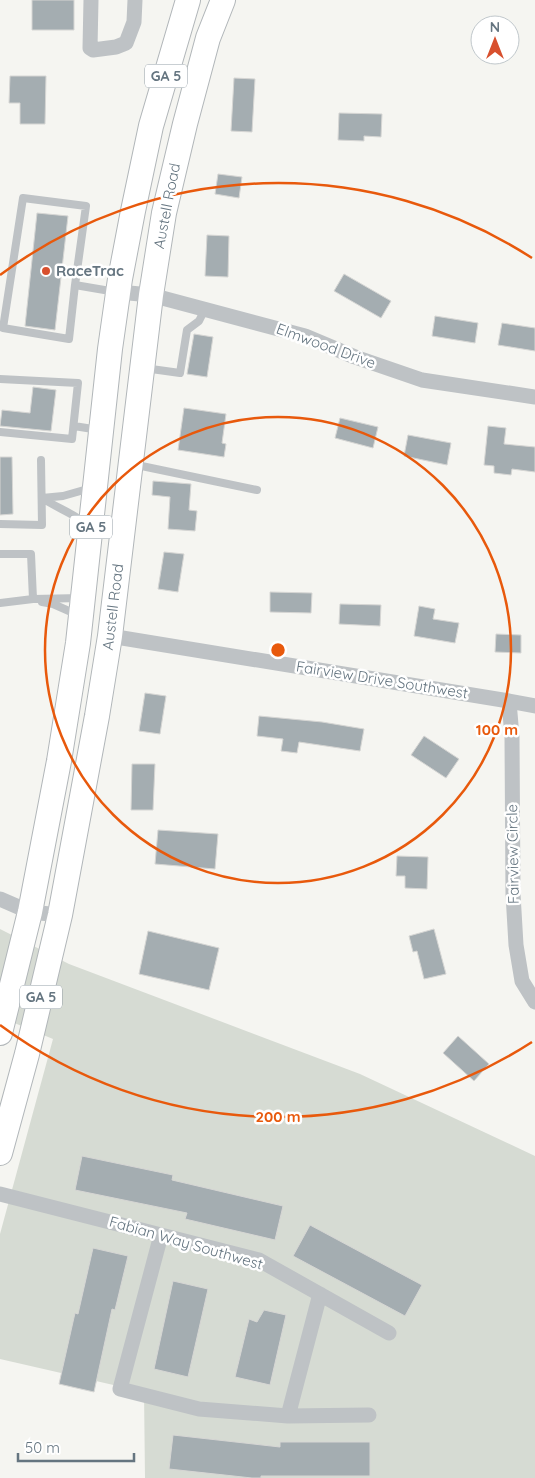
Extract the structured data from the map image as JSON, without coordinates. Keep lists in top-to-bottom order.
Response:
{
  "streets": {
    "main road": ["GA 5", "Austell Road"],
    "street": [
      "Elmwood Drive",
      "Fairview Drive Southwest",
      "Fairview Circle",
      "Fabian Way Southwest"
    ]
  },
  "crossings": [
    ["Austell Road", "Elmwood Drive"],
    ["Austell Road", "Fairview Drive Southwest"],
    ["Fairview Drive Southwest", "Fairview Circle"]
  ],
  "places": ["RaceTrac"],
  "scale_bar": "50 m",
  "north": "top",
  "rings": ["100 m", "200 m"]
}
